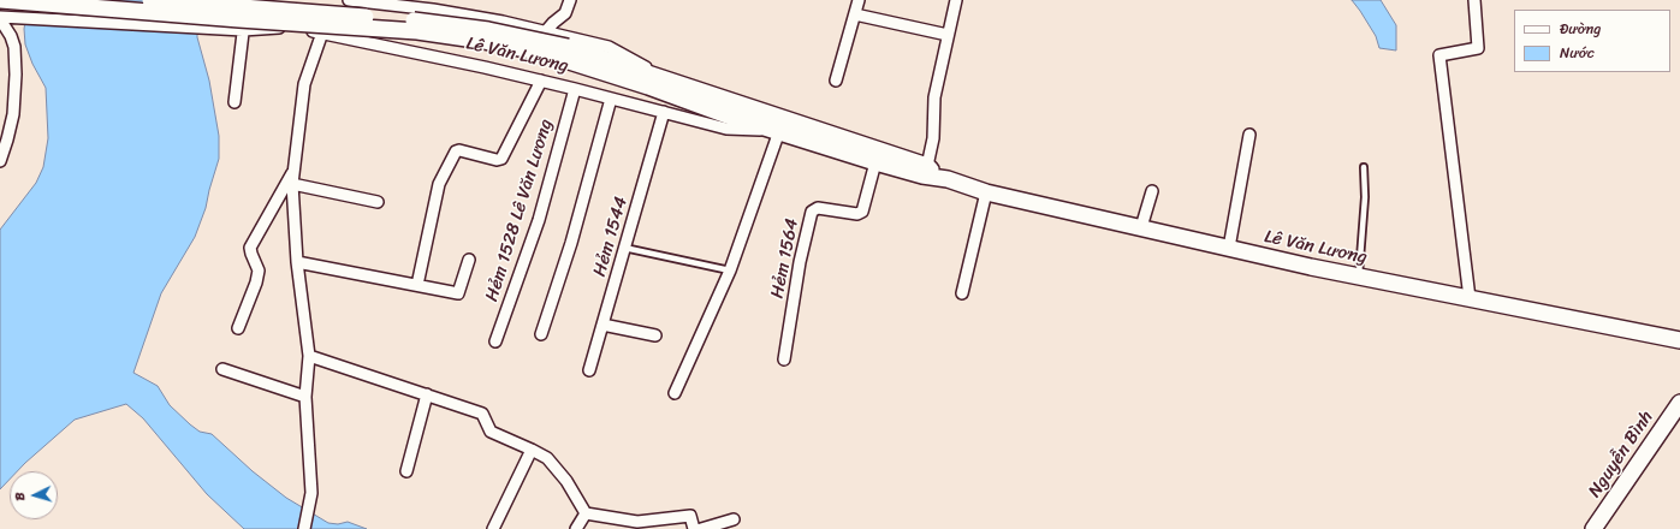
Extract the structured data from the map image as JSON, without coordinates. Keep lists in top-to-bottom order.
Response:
{
  "streets": {
    "main road": ["Lê Văn Lương", "Nguyễn Bình"],
    "street": ["Hẻm 1528 Lê Văn Lương", "Hẻm 1544", "Hẻm 1564"]
  },
  "crossings": [
    ["Lê Văn Lương", "Hẻm 1528 Lê Văn Lương"],
    ["Lê Văn Lương", "Hẻm 1544"],
    ["Lê Văn Lương", "Hẻm 1564"]
  ],
  "legend": ["Đường", "Nước"],
  "north": "left"
}
